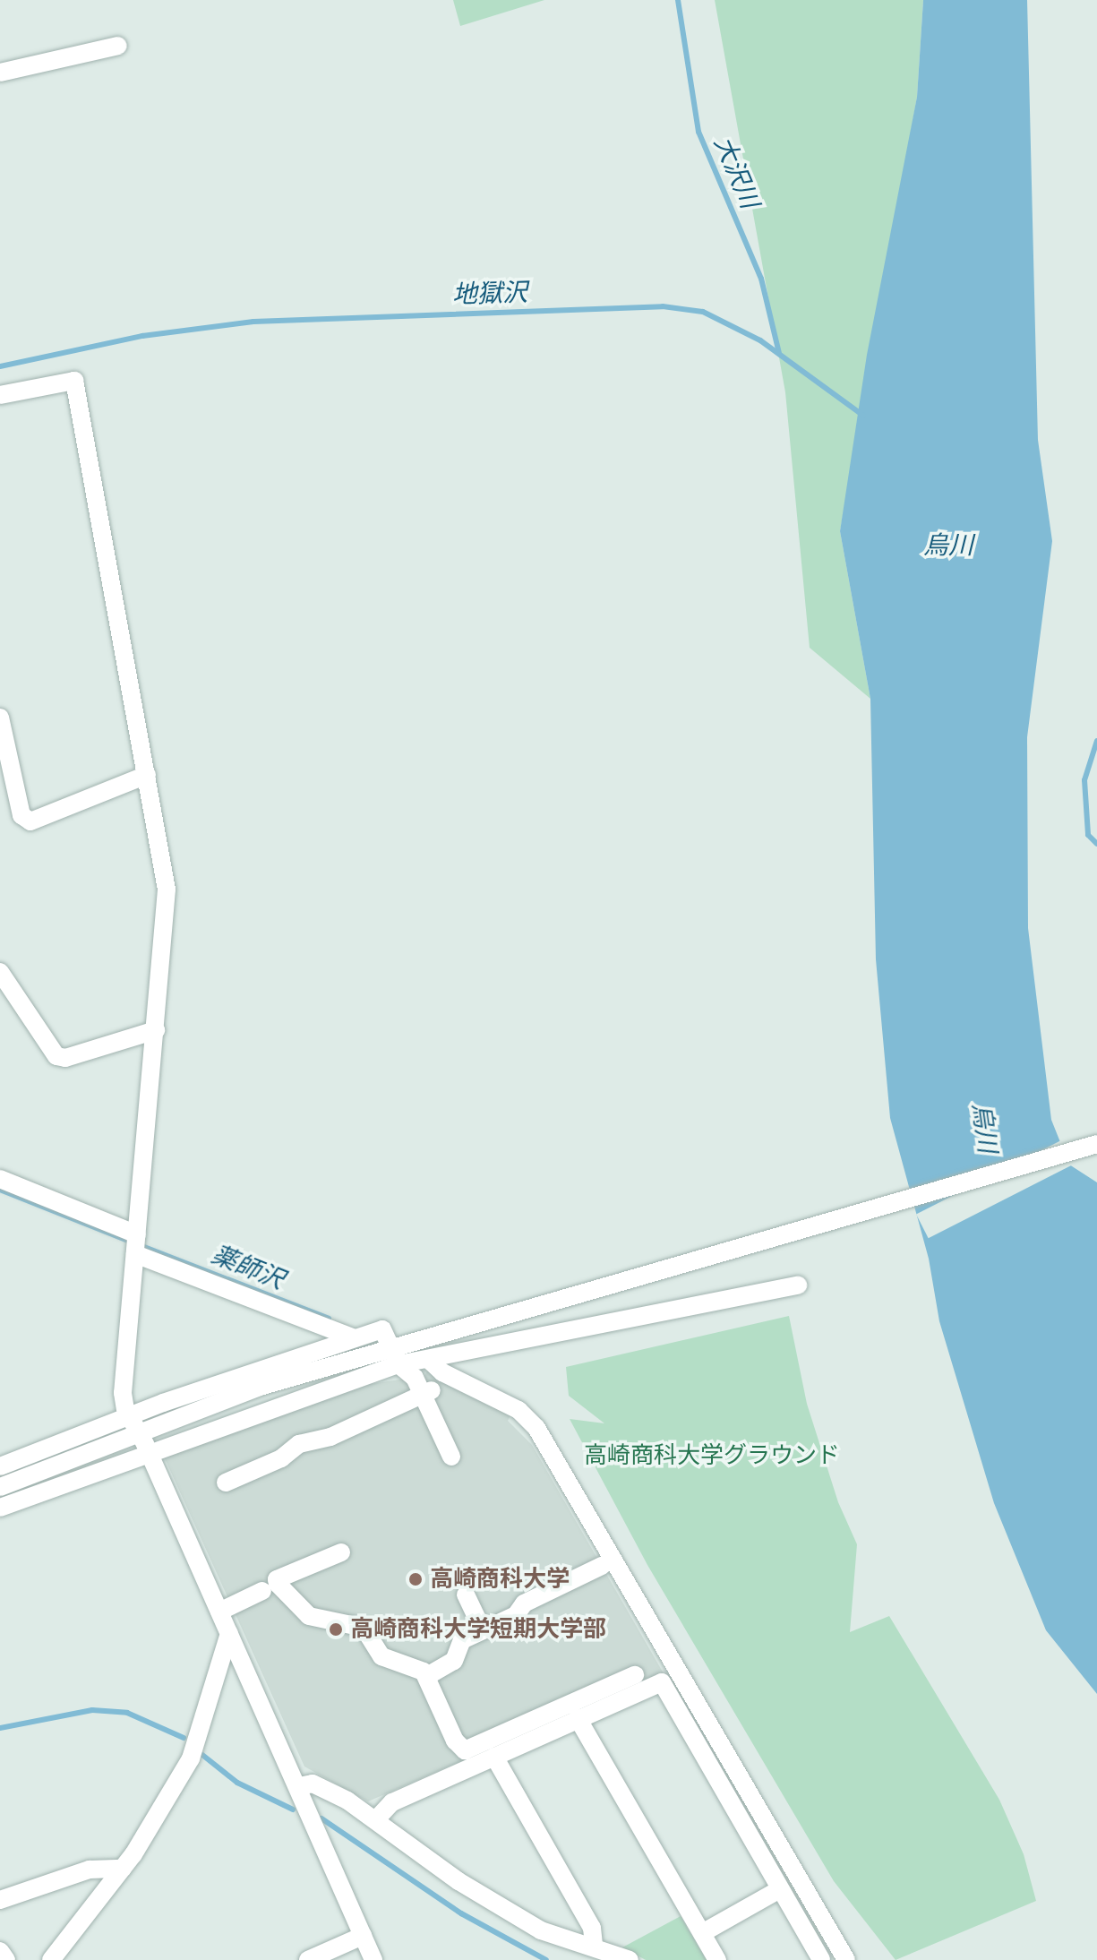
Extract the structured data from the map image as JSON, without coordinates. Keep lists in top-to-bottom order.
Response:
{
  "water": [
    "大沢川",
    "地獄沢",
    "烏川",
    "薬師沢"
  ],
  "parks": ["高崎商科大学グラウンド"],
  "places": ["高崎商科大学", "高崎商科大学短期大学部"]
}
